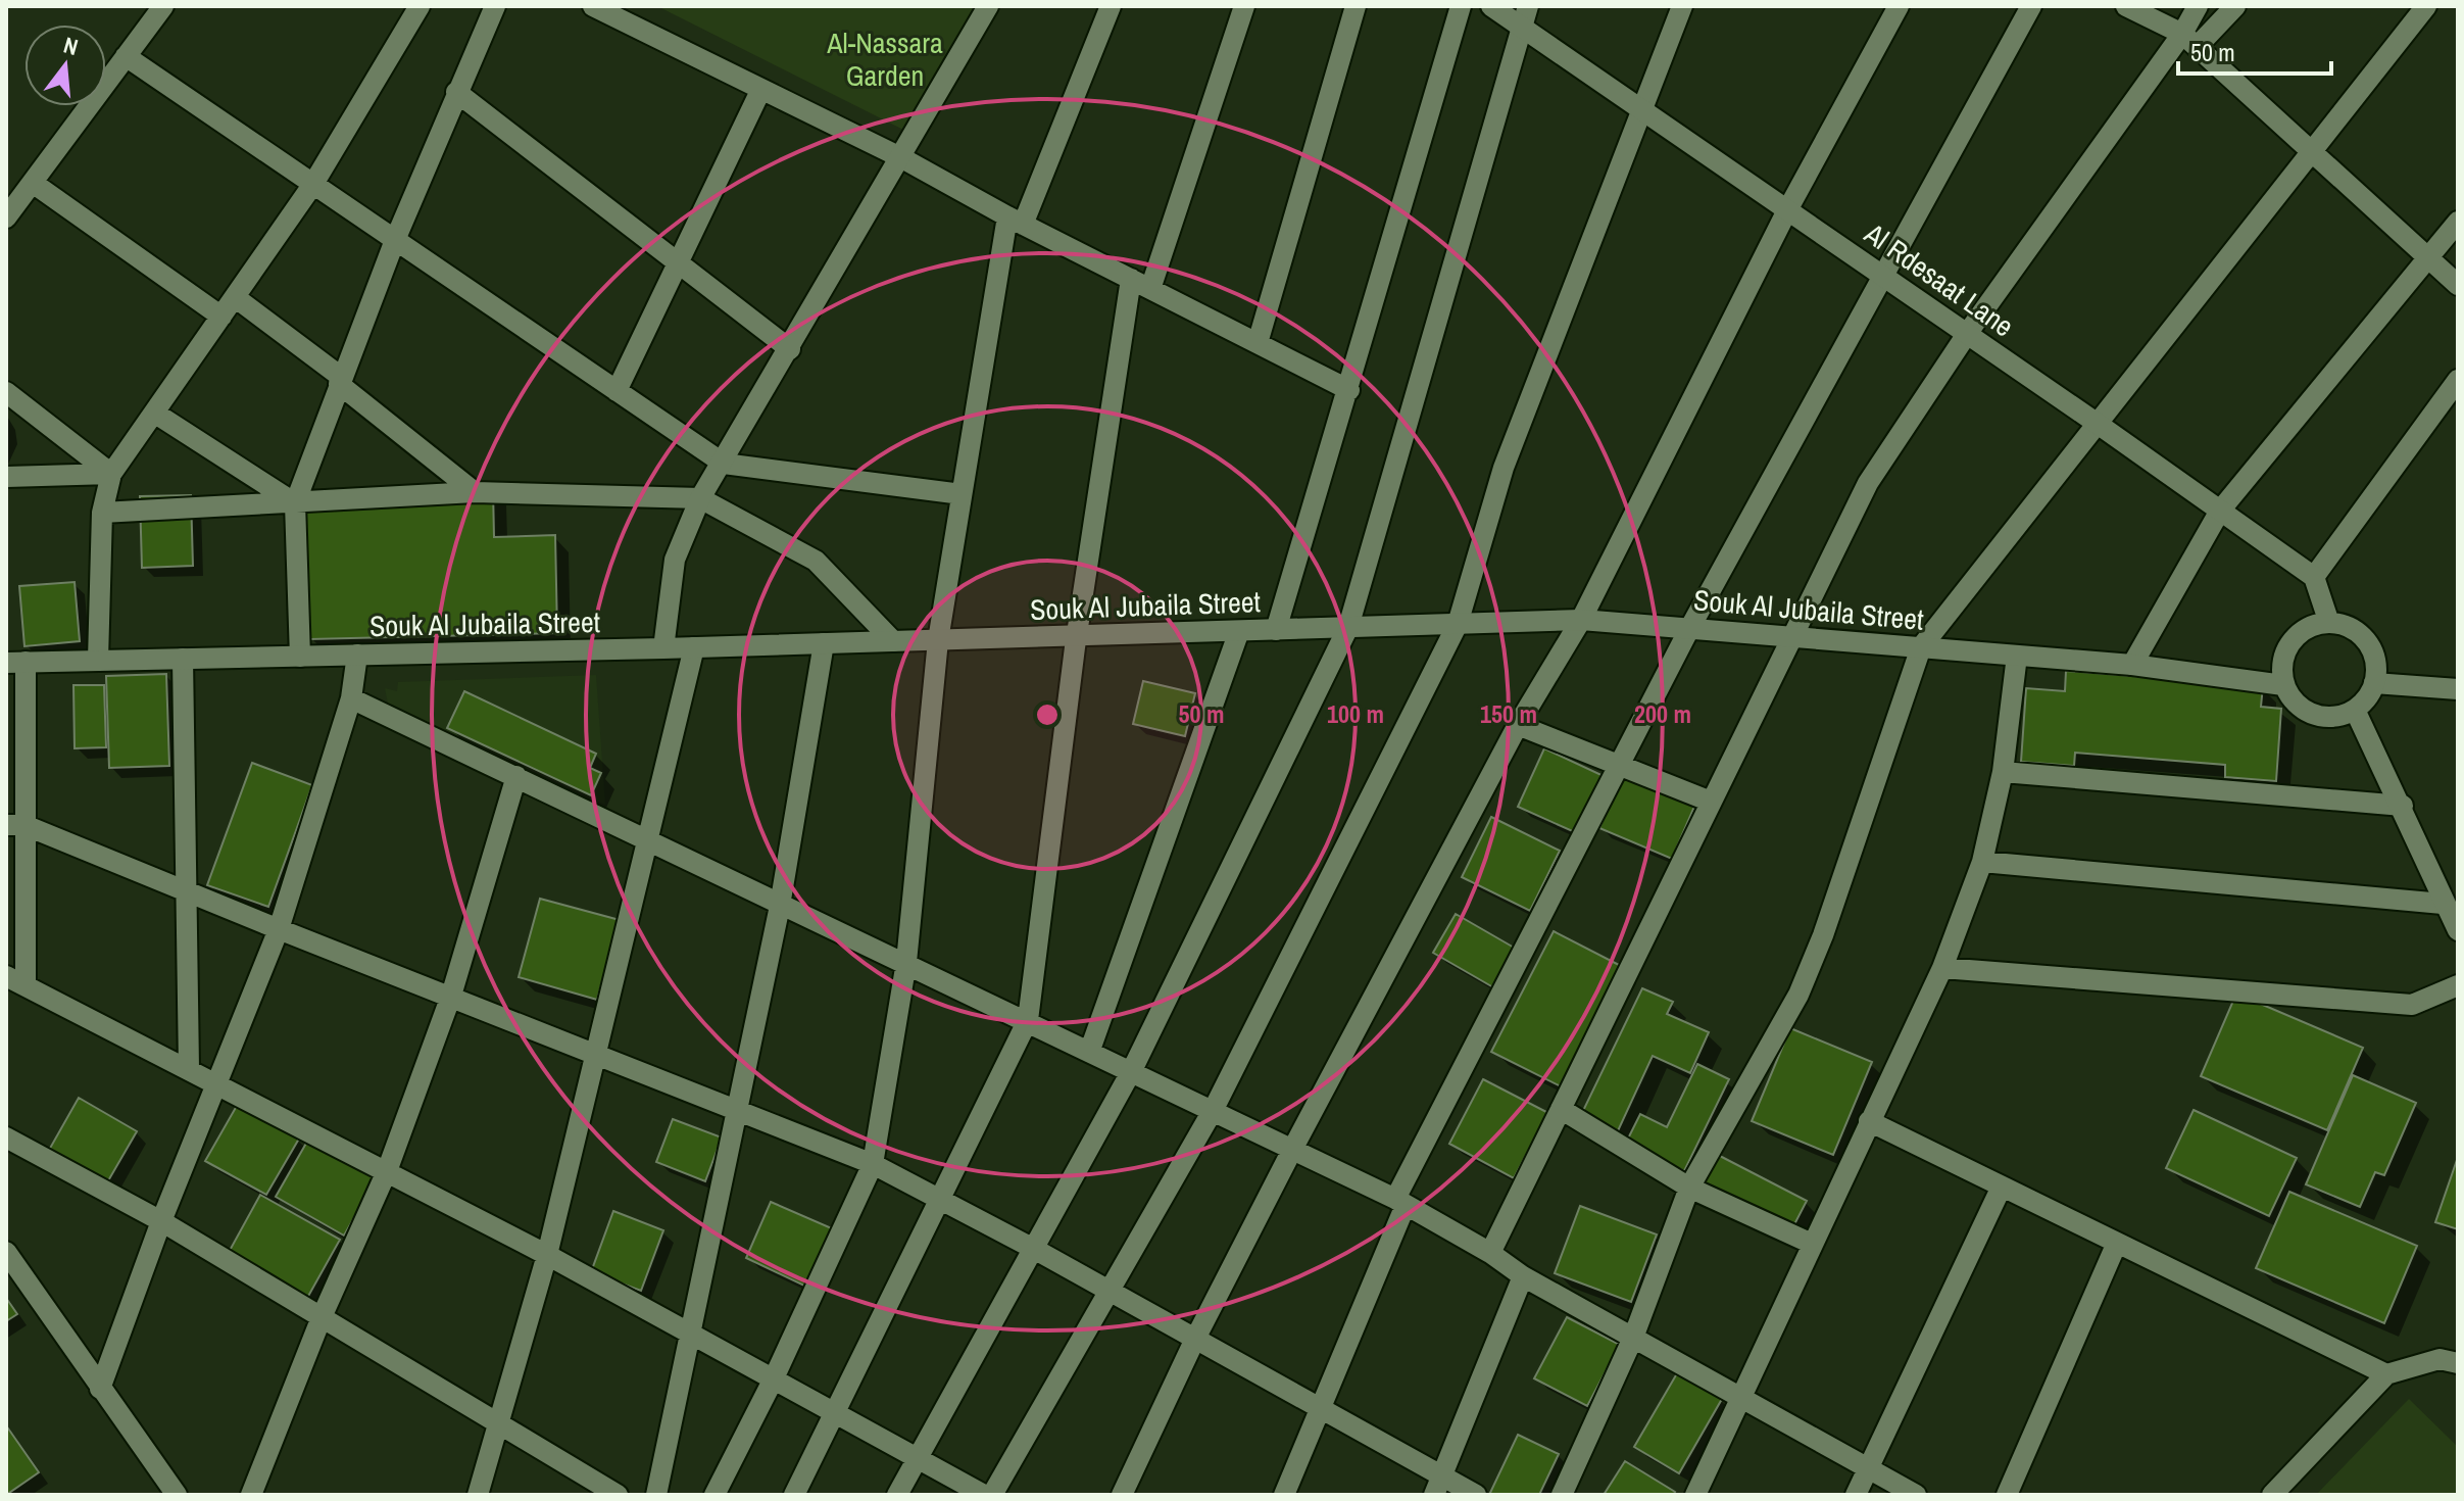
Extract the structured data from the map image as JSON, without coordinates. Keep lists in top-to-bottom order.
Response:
{
  "streets": {
    "street": ["Al Rdesaat Lane", "Souk Al Jubaila Street"]
  },
  "parks": ["Al-Nassara Garden"],
  "scale_bar": "50 m",
  "north": "top",
  "rings": [
    "50 m",
    "100 m",
    "150 m",
    "200 m"
  ]
}
